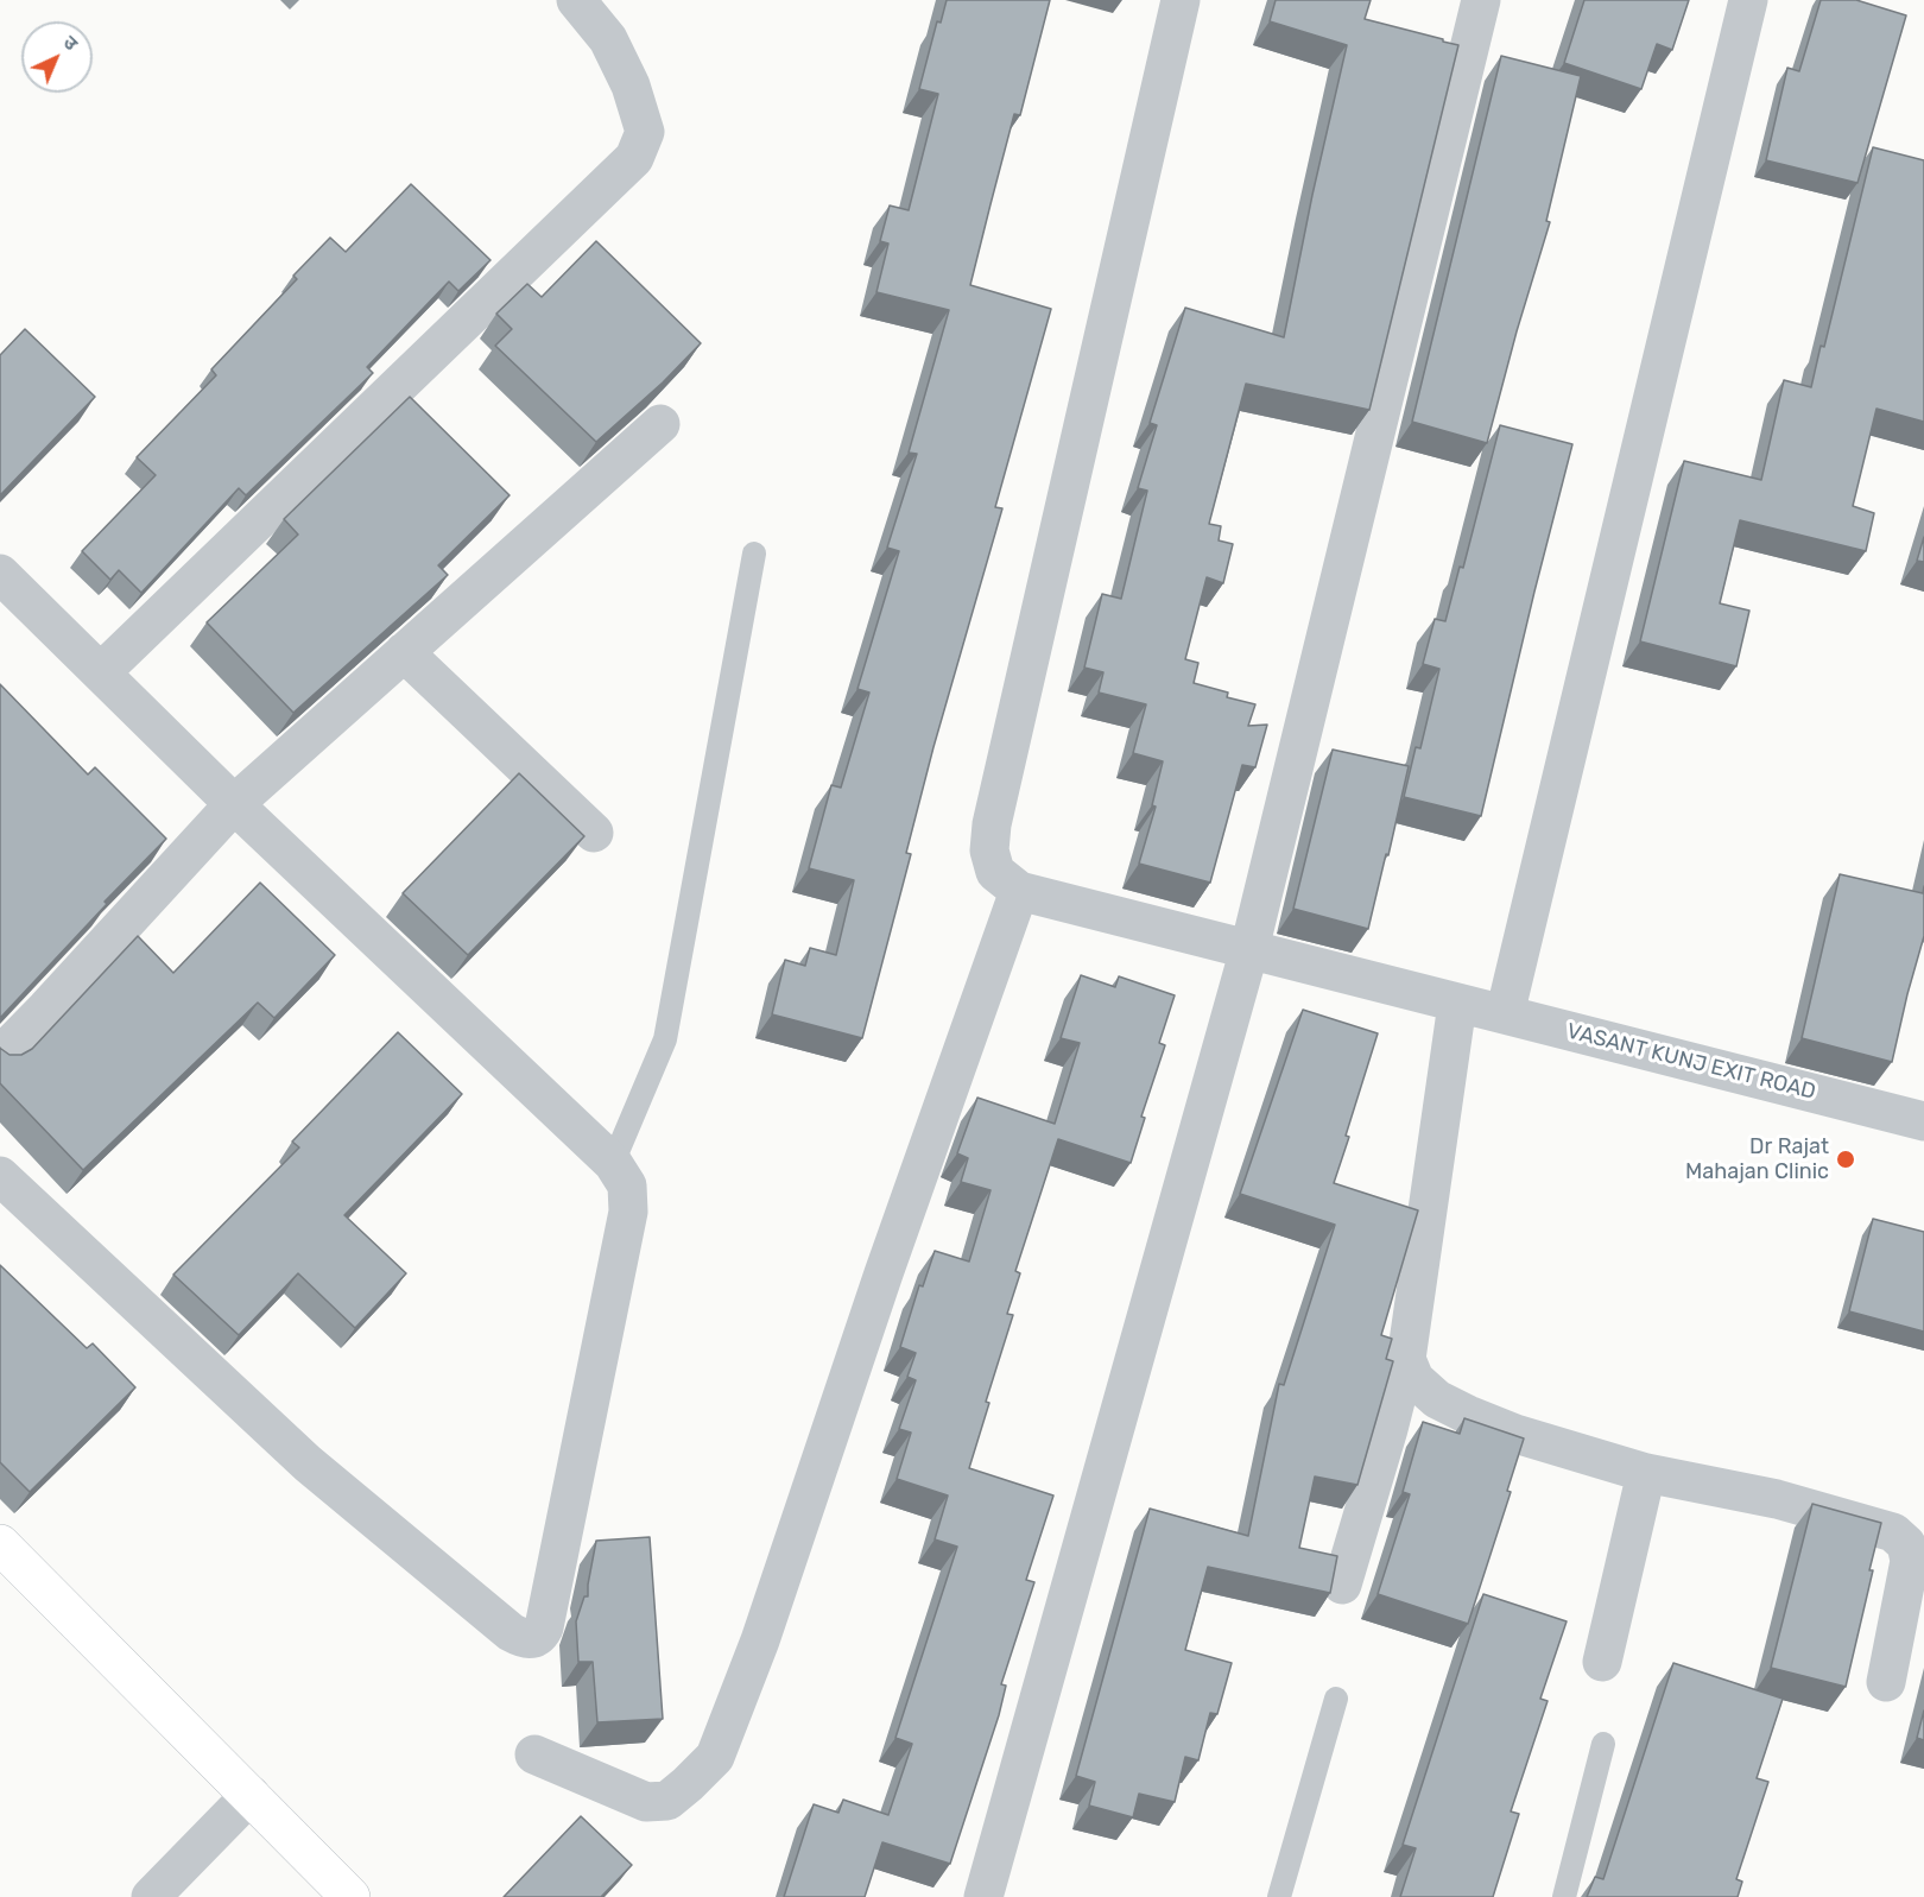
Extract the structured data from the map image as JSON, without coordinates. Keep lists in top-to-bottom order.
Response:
{
  "streets": {
    "street": ["VASANT KUNJ EXIT ROAD"]
  },
  "places": ["Dr Rajat Mahajan Clinic"],
  "north": "top right"
}
